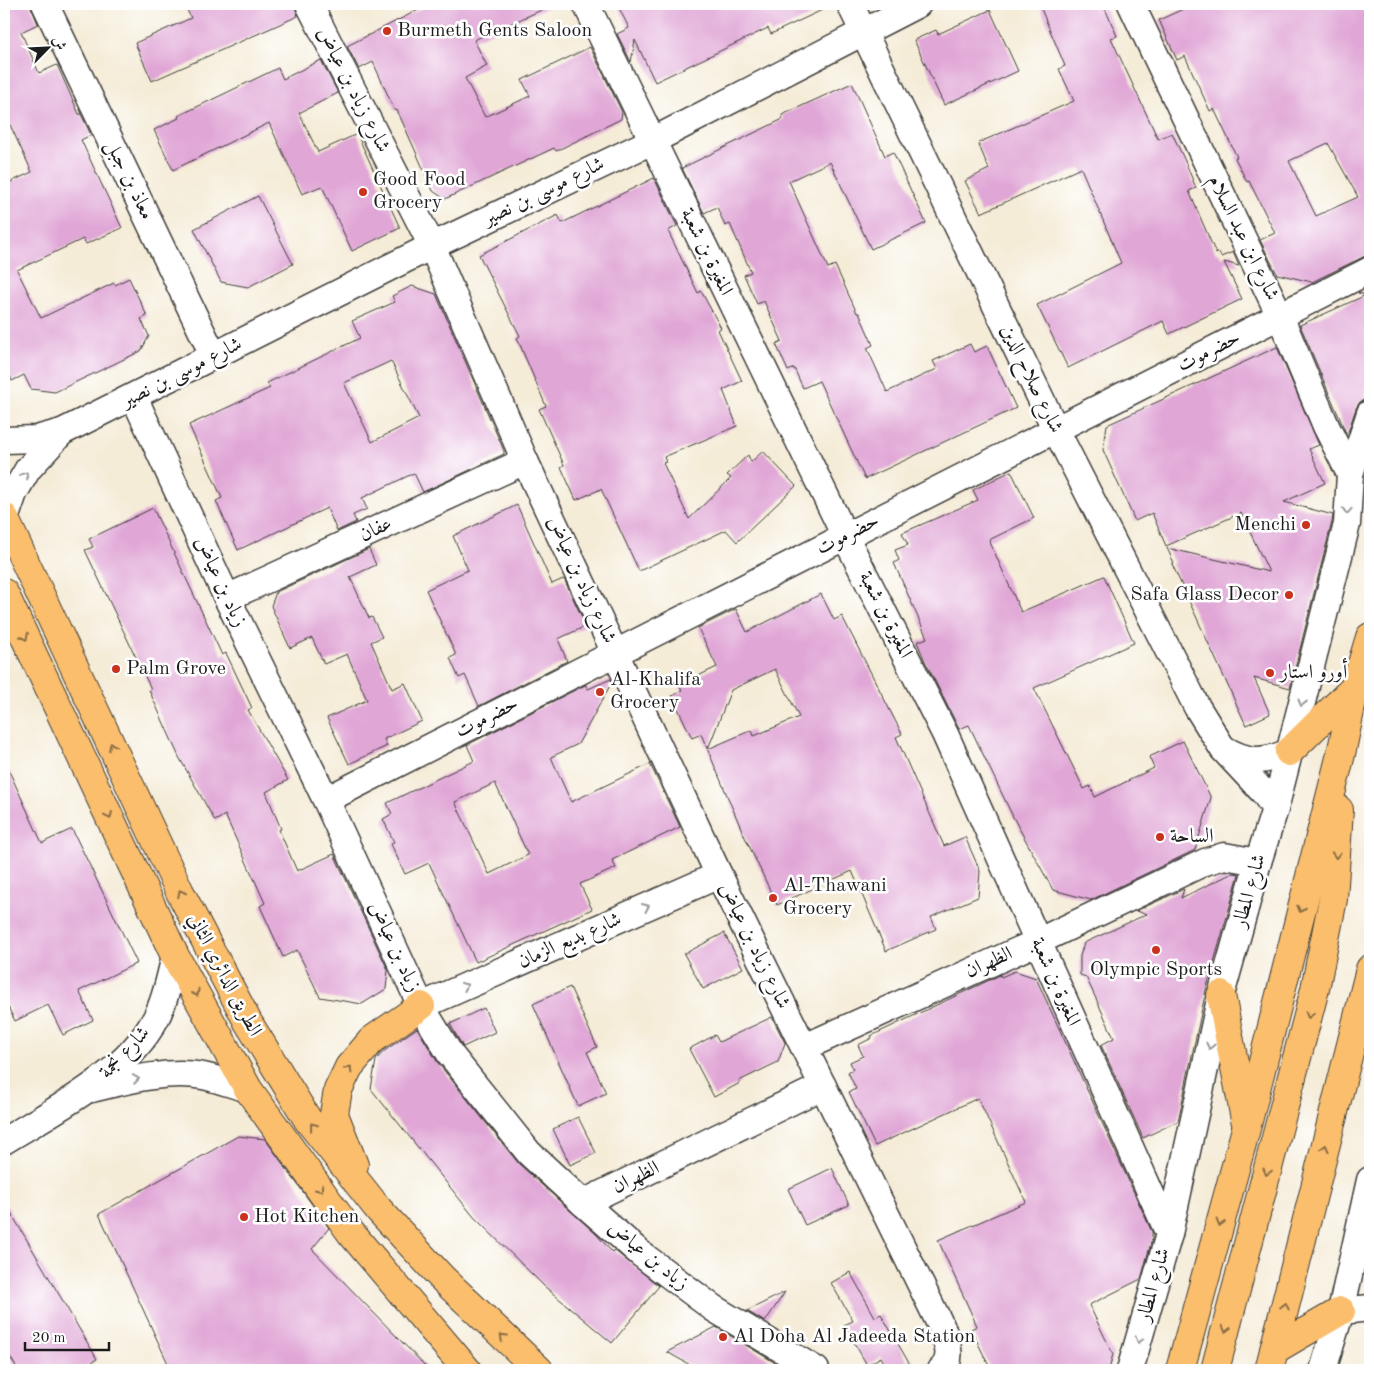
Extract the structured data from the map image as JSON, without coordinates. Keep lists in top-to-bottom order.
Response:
{
  "streets": {
    "main road": ["الطريق الدائري الثاني"],
    "street": [
      "شارع زياد بن عياض",
      "معاذ بن جبل",
      "شارع موسى بن نصير",
      "شارع ابن عبد السلام",
      "المغيرة بن شعبة",
      "حضرموت",
      "شارع صلاح الدين",
      "عفان",
      "زياد بن عياض",
      "شارع المطار",
      "شارع بديع الزمان",
      "الظهران",
      "شارع نجمة"
    ]
  },
  "crossings": [
    ["شارع زياد بن عياض", "شارع موسى بن نصير"],
    ["شارع زياد بن عياض", "حضرموت"],
    ["شارع زياد بن عياض", "عفان"],
    ["شارع زياد بن عياض", "شارع بديع الزمان"],
    ["شارع زياد بن عياض", "الظهران"],
    ["معاذ بن جبل", "شارع موسى بن نصير"],
    ["شارع موسى بن نصير", "المغيرة بن شعبة"],
    ["شارع موسى بن نصير", "شارع صلاح الدين"],
    ["شارع موسى بن نصير", "زياد بن عياض"],
    ["شارع موسى بن نصير", "الطريق الدائري الثاني"],
    ["شارع ابن عبد السلام", "حضرموت"],
    ["شارع ابن عبد السلام", "شارع المطار"],
    ["المغيرة بن شعبة", "حضرموت"],
    ["المغيرة بن شعبة", "شارع المطار"],
    ["المغيرة بن شعبة", "الظهران"],
    ["حضرموت", "شارع صلاح الدين"],
    ["حضرموت", "زياد بن عياض"],
    ["شارع صلاح الدين", "شارع المطار"],
    ["عفان", "زياد بن عياض"],
    ["زياد بن عياض", "شارع بديع الزمان"],
    ["زياد بن عياض", "الظهران"],
    ["شارع المطار", "الظهران"],
    ["الطريق الدائري الثاني", "شارع نجمة"]
  ],
  "one_way": ["شارع المطار", "شارع بديع الزمان", "شارع نجمة"],
  "places": [
    "Burmeth Gents Saloon",
    "Good Food Grocery",
    "Menchi",
    "Safa Glass Decor",
    "Palm Grove",
    "أورو استار",
    "Al-Khalifa Grocery",
    "الساحة",
    "Al-Thawani Grocery",
    "Olympic Sports",
    "Hot Kitchen",
    "Al Doha Al Jadeeda Station"
  ],
  "scale_bar": "20 m",
  "north": "top right"
}
